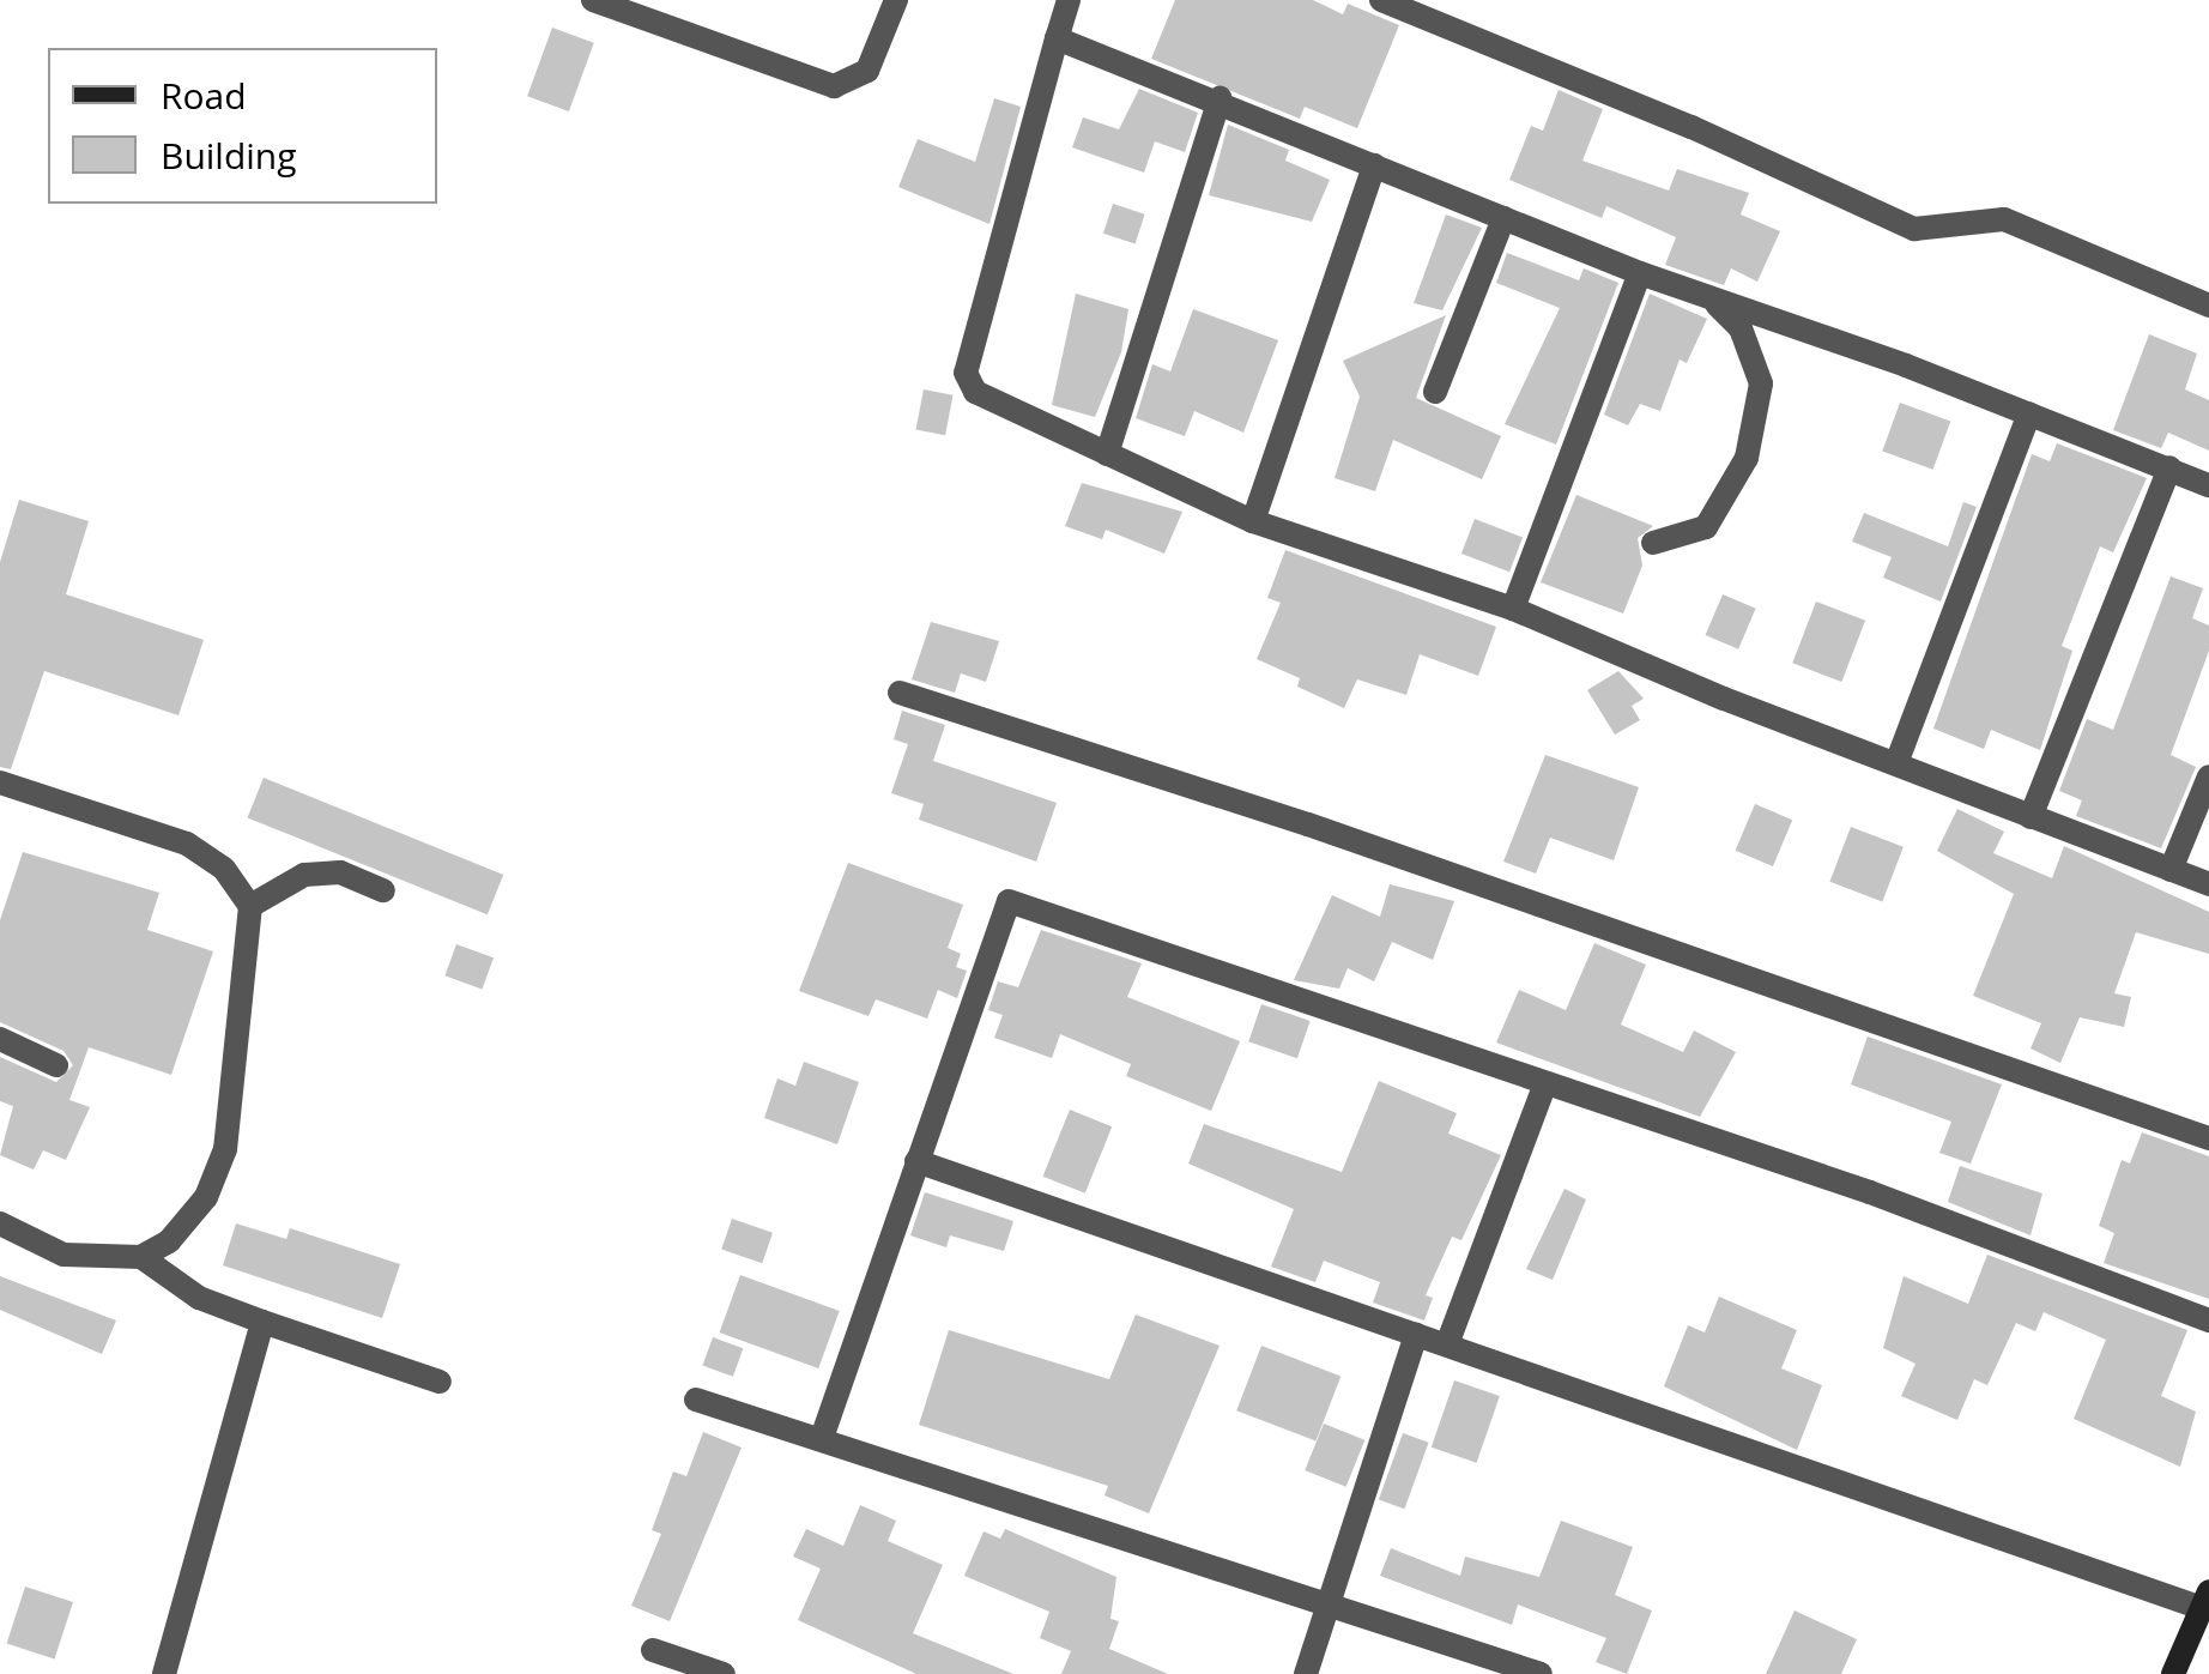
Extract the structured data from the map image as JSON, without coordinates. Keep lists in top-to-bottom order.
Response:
{
  "legend": ["Road", "Building"]
}
